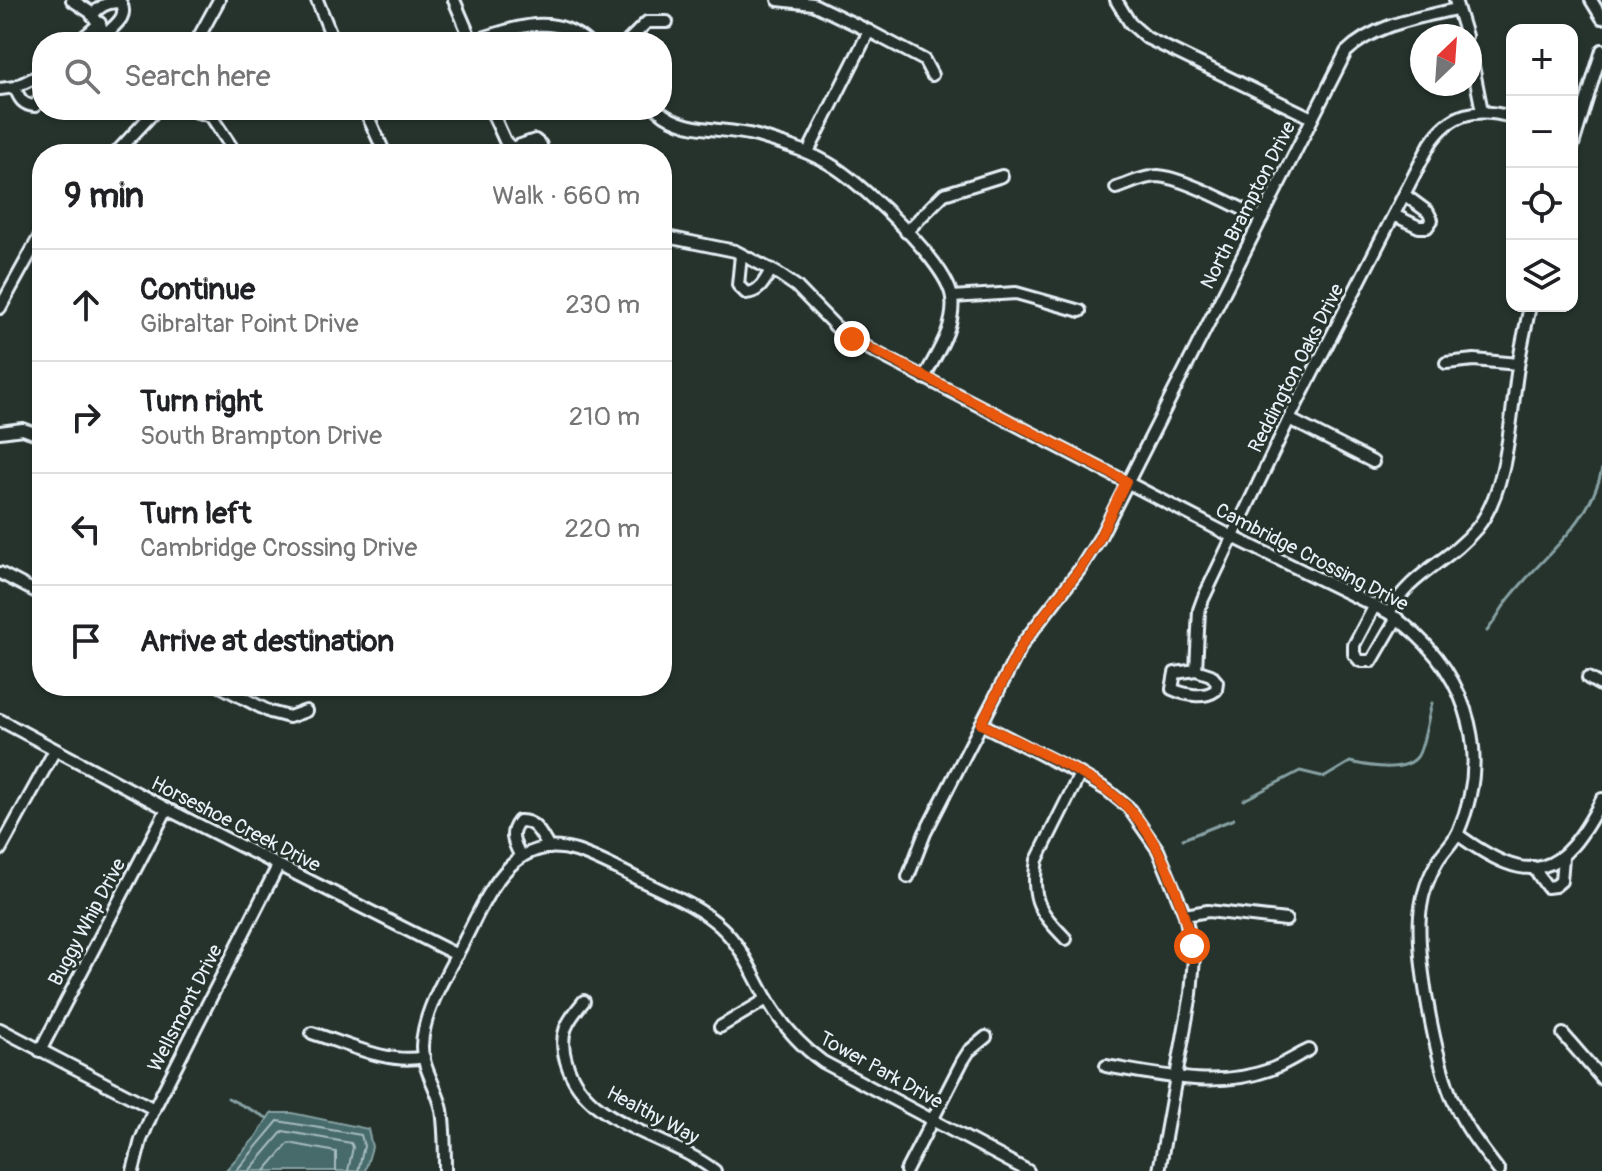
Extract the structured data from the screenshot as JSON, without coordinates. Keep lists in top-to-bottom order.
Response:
{
  "streets": {
    "street": [
      "North Brampton Drive",
      "Reddington Oaks Drive",
      "Cambridge Crossing Drive",
      "Horseshoe Creek Drive",
      "Buggy Whip Drive",
      "Wellsmont Drive",
      "Tower Park Drive",
      "Healthy Way"
    ]
  },
  "crossings": [
    ["North Brampton Drive", "Cambridge Crossing Drive"],
    ["Reddington Oaks Drive", "Cambridge Crossing Drive"],
    ["Horseshoe Creek Drive", "Buggy Whip Drive"],
    ["Horseshoe Creek Drive", "Wellsmont Drive"],
    ["Horseshoe Creek Drive", "Tower Park Drive"]
  ],
  "north": "top right",
  "page": {
    "map_buttons": ["+", "−"],
    "search": "Search here",
    "heading": ["9 min", "Walk · 660 m"],
    "list": [
      ["Continue", "Gibraltar Point Drive", "230 m"],
      ["Turn right", "South Brampton Drive", "210 m"],
      ["Turn left", "Cambridge Crossing Drive", "220 m"],
      "Arrive at destination"
    ]
  }
}
